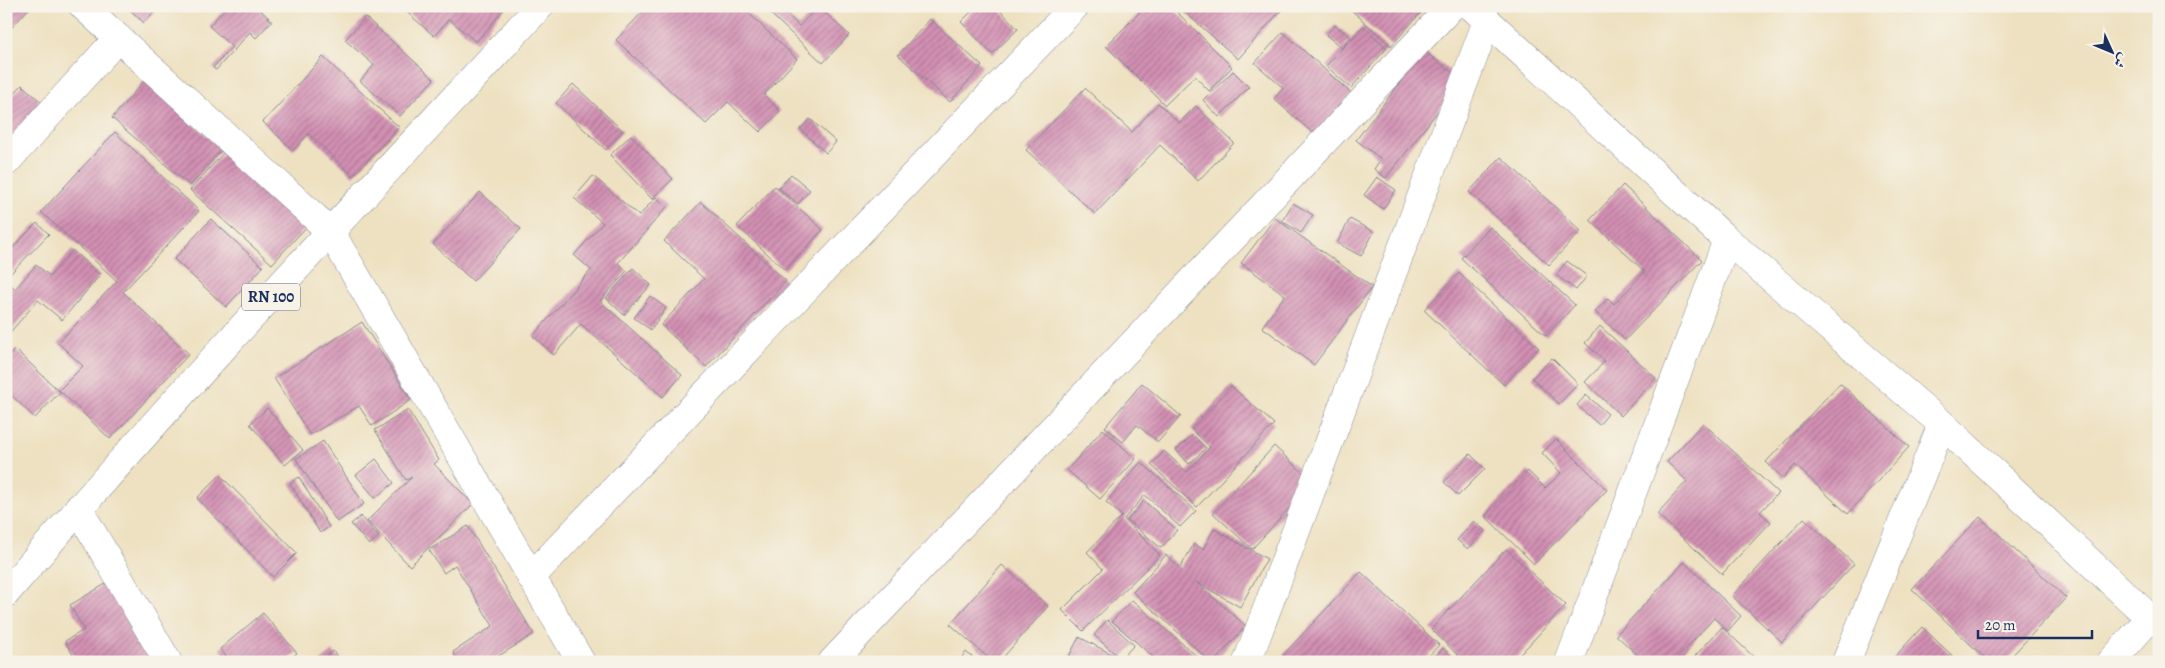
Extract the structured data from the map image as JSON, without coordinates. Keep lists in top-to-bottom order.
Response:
{
  "streets": {
    "street": ["RN 100"]
  },
  "scale_bar": "20 m",
  "north": "bottom right"
}
